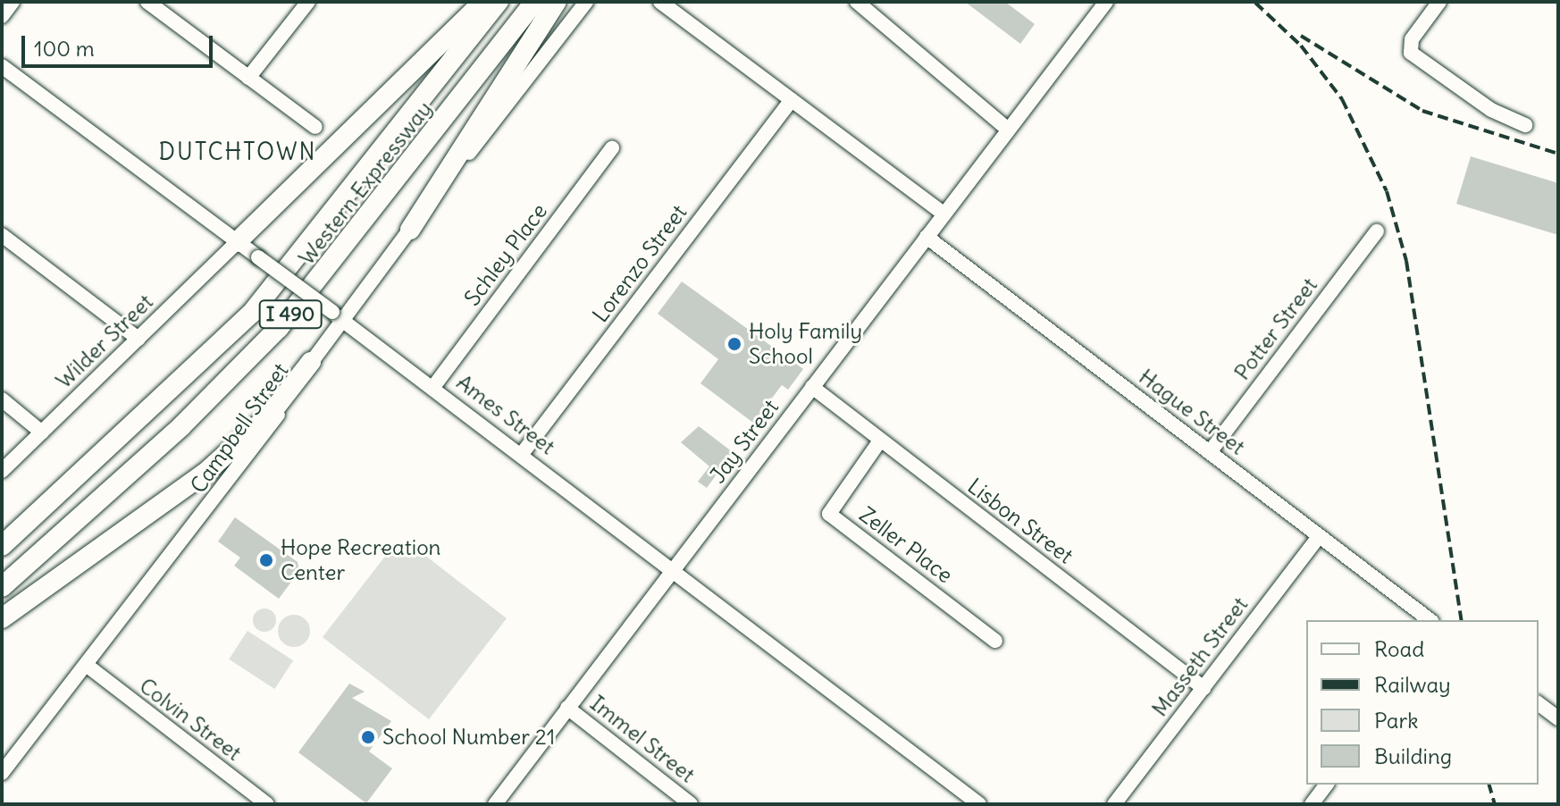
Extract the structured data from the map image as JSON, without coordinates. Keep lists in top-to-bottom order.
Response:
{
  "streets": {
    "highway": ["Western Expressway", "I 490"],
    "street": [
      "Schley Place",
      "Lorenzo Street",
      "Potter Street",
      "Wilder Street",
      "Hague Street",
      "Ames Street",
      "Campbell Street",
      "Jay Street",
      "Lisbon Street",
      "Zeller Place",
      "Masseth Street",
      "Colvin Street",
      "Immel Street"
    ]
  },
  "crossings": [
    ["Schley Place", "Ames Street"],
    ["Lorenzo Street", "Ames Street"],
    ["Potter Street", "Hague Street"],
    ["Wilder Street", "Ames Street"],
    ["Hague Street", "Jay Street"],
    ["Hague Street", "Masseth Street"],
    ["Ames Street", "Campbell Street"],
    ["Ames Street", "Jay Street"],
    ["Campbell Street", "Colvin Street"],
    ["Jay Street", "Lisbon Street"],
    ["Jay Street", "Immel Street"],
    ["Lisbon Street", "Zeller Place"],
    ["Lisbon Street", "Masseth Street"]
  ],
  "districts": ["DUTCHTOWN"],
  "places": ["Holy Family School", "Hope Recreation Center", "School Number 21"],
  "legend": [
    "Road",
    "Railway",
    "Park",
    "Building"
  ],
  "scale_bar": "100 m"
}
